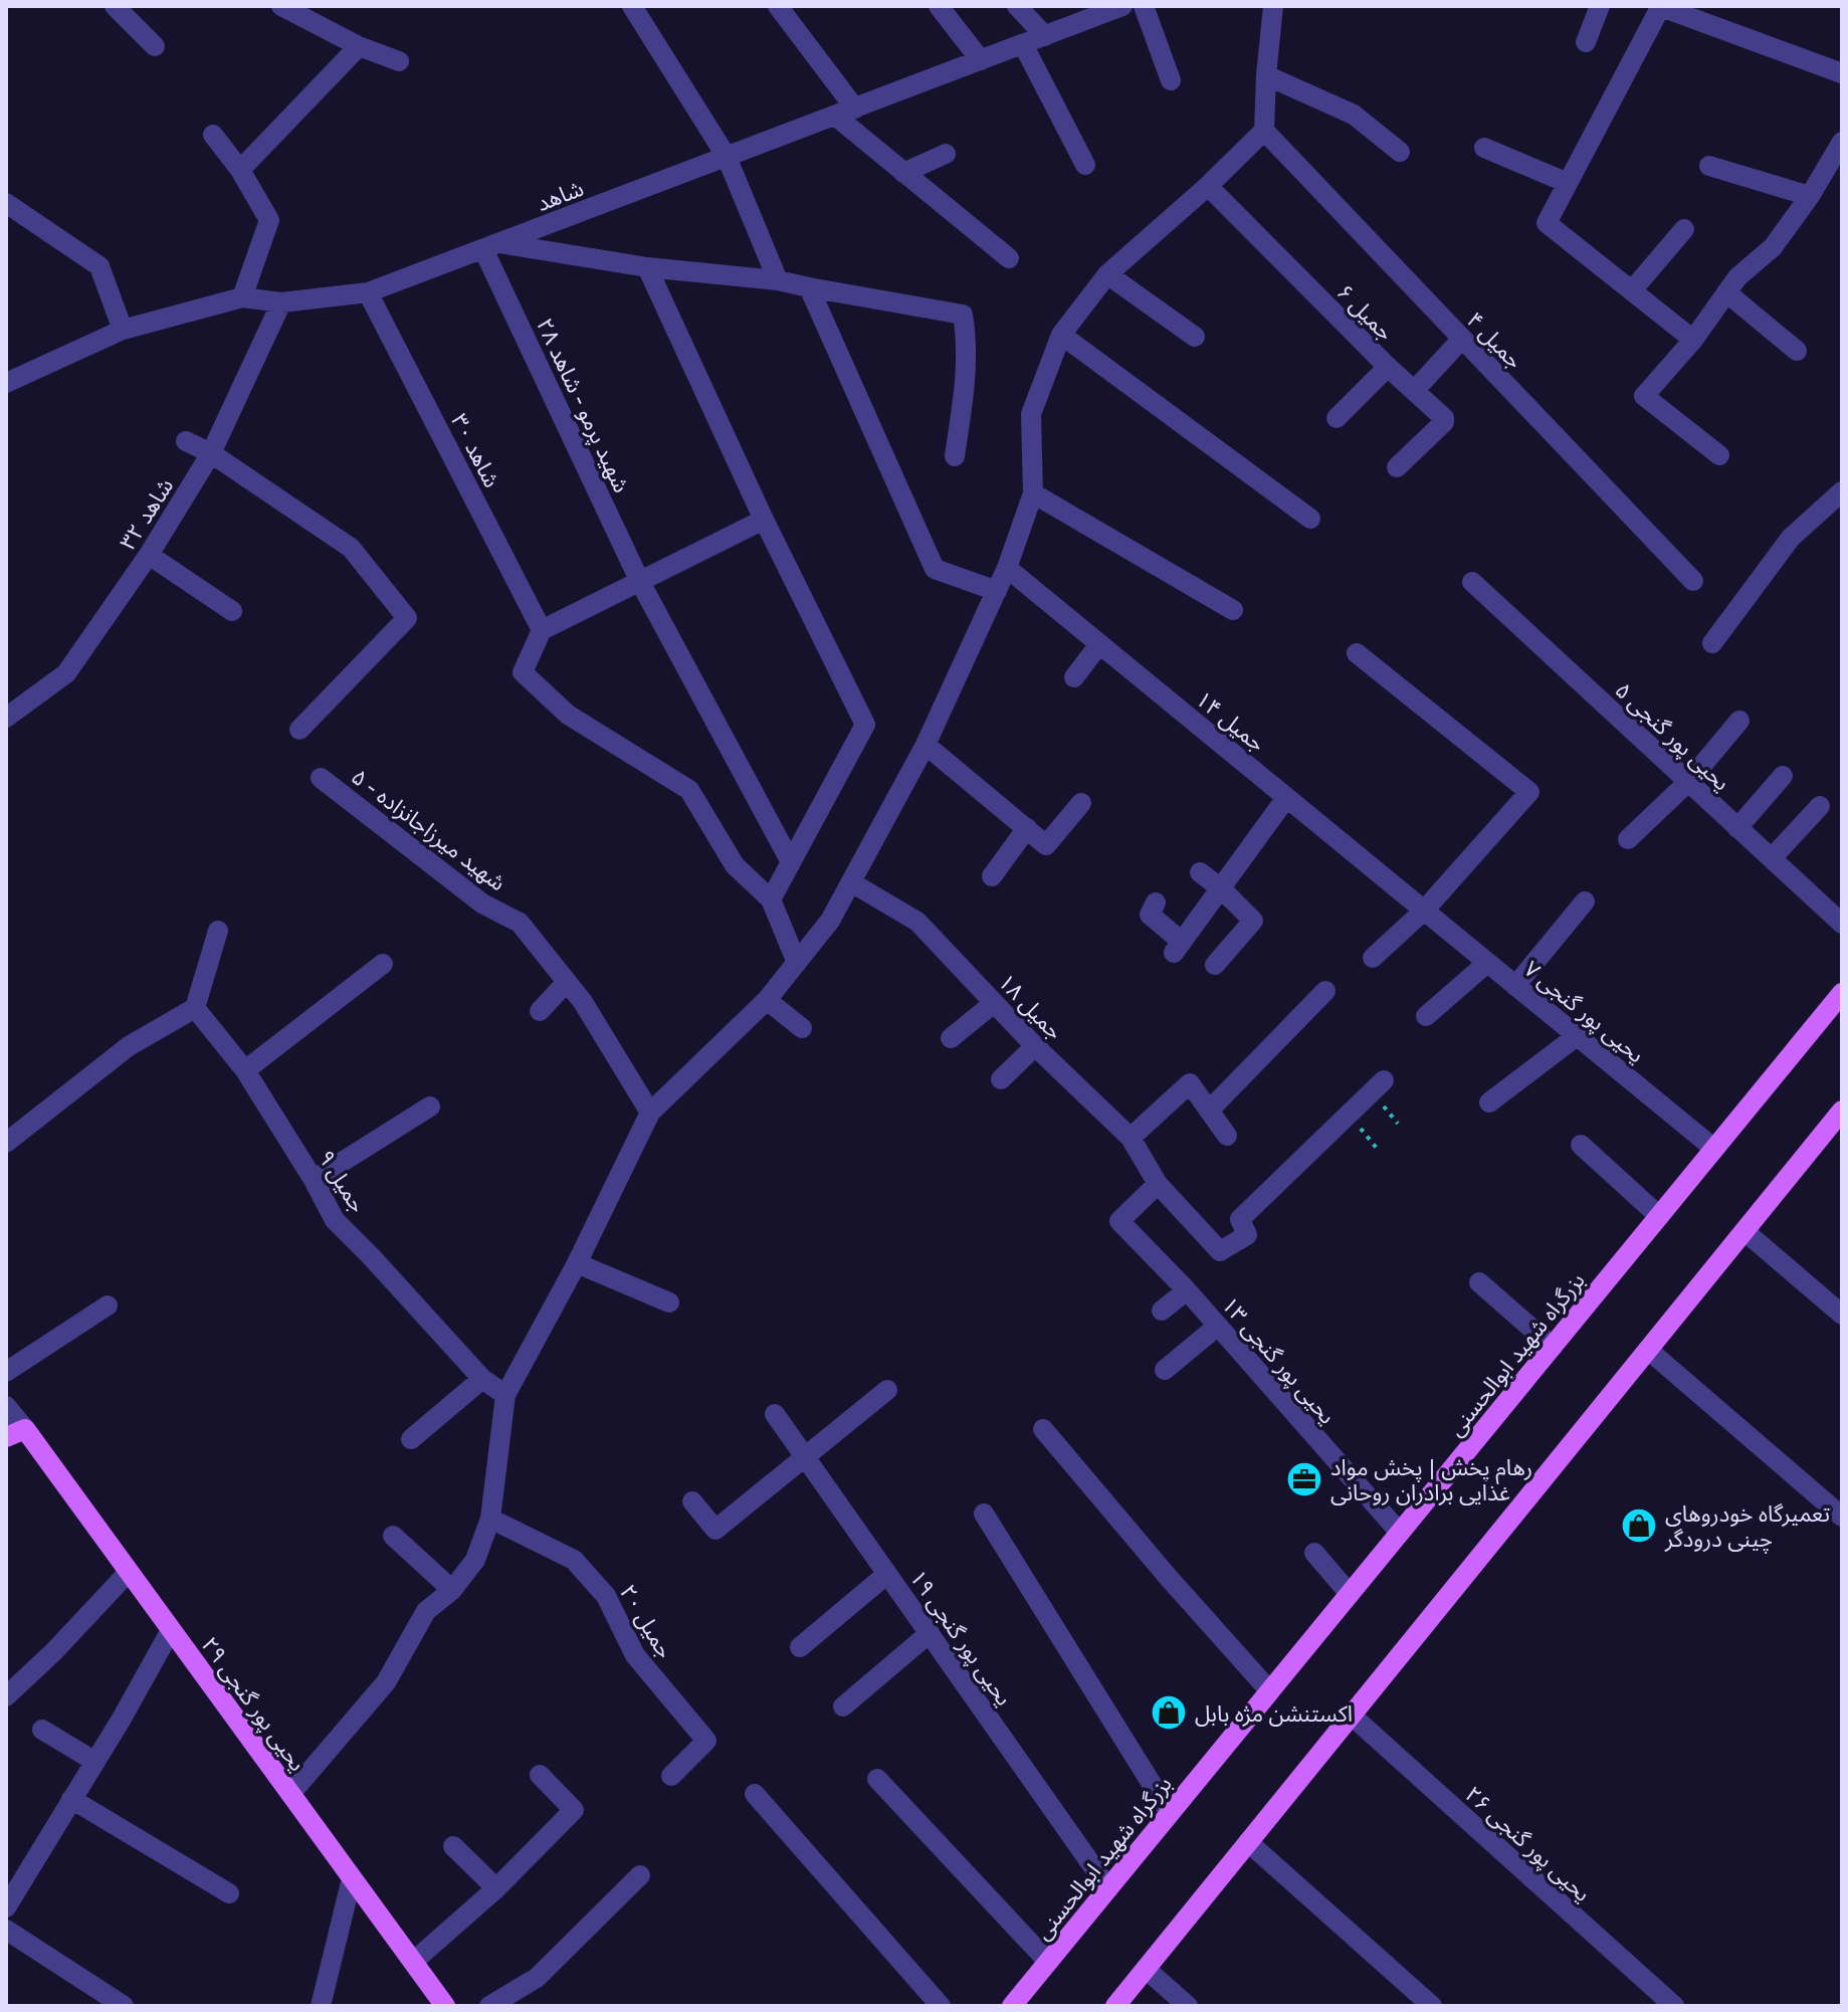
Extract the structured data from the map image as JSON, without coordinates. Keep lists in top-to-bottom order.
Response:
{
  "streets": {
    "main road": ["بزرگراه شهید ابوالحسنی", "یحیی پور گنجی ۲۹"],
    "street": [
      "شاهد",
      "جمیل ۶",
      "جمیل ۴",
      "شهید پرمو - شاهد ۲۸",
      "شاهد ۳۰",
      "شاهد ۳۲",
      "جمیل ۱۴",
      "یحیی پور گنجی ۵",
      "شهید میرزاجانزاده - ۵",
      "جمیل ۱۸",
      "یحیی پور گنجی ۷",
      "جمیل ۹",
      "یحیی پور گنجی ۱۳",
      "جمیل ۲۰",
      "یحیی پور گنجی ۱۹",
      "یحیی پور گنجی ۲۶"
    ]
  },
  "crossings": [
    ["شاهد", "شهید پرمو - شاهد ۲۸"],
    ["شاهد", "شاهد ۳۰"],
    ["شاهد", "شاهد ۳۲"],
    ["جمیل ۱۴", "یحیی پور گنجی ۷"],
    ["جمیل ۱۸", "یحیی پور گنجی ۱۳"],
    ["یحیی پور گنجی ۷", "بزرگراه شهید ابوالحسنی"],
    ["بزرگراه شهید ابوالحسنی", "یحیی پور گنجی ۱۳"],
    ["بزرگراه شهید ابوالحسنی", "یحیی پور گنجی ۱۹"]
  ],
  "places": {
    "office": ["رهام پخش | پخش مواد غذایی برادران روحانی"],
    "shop": ["تعمیرگاه خودروهای چینی درودگر", "اکستنشن مژه بابل"]
  }
}
